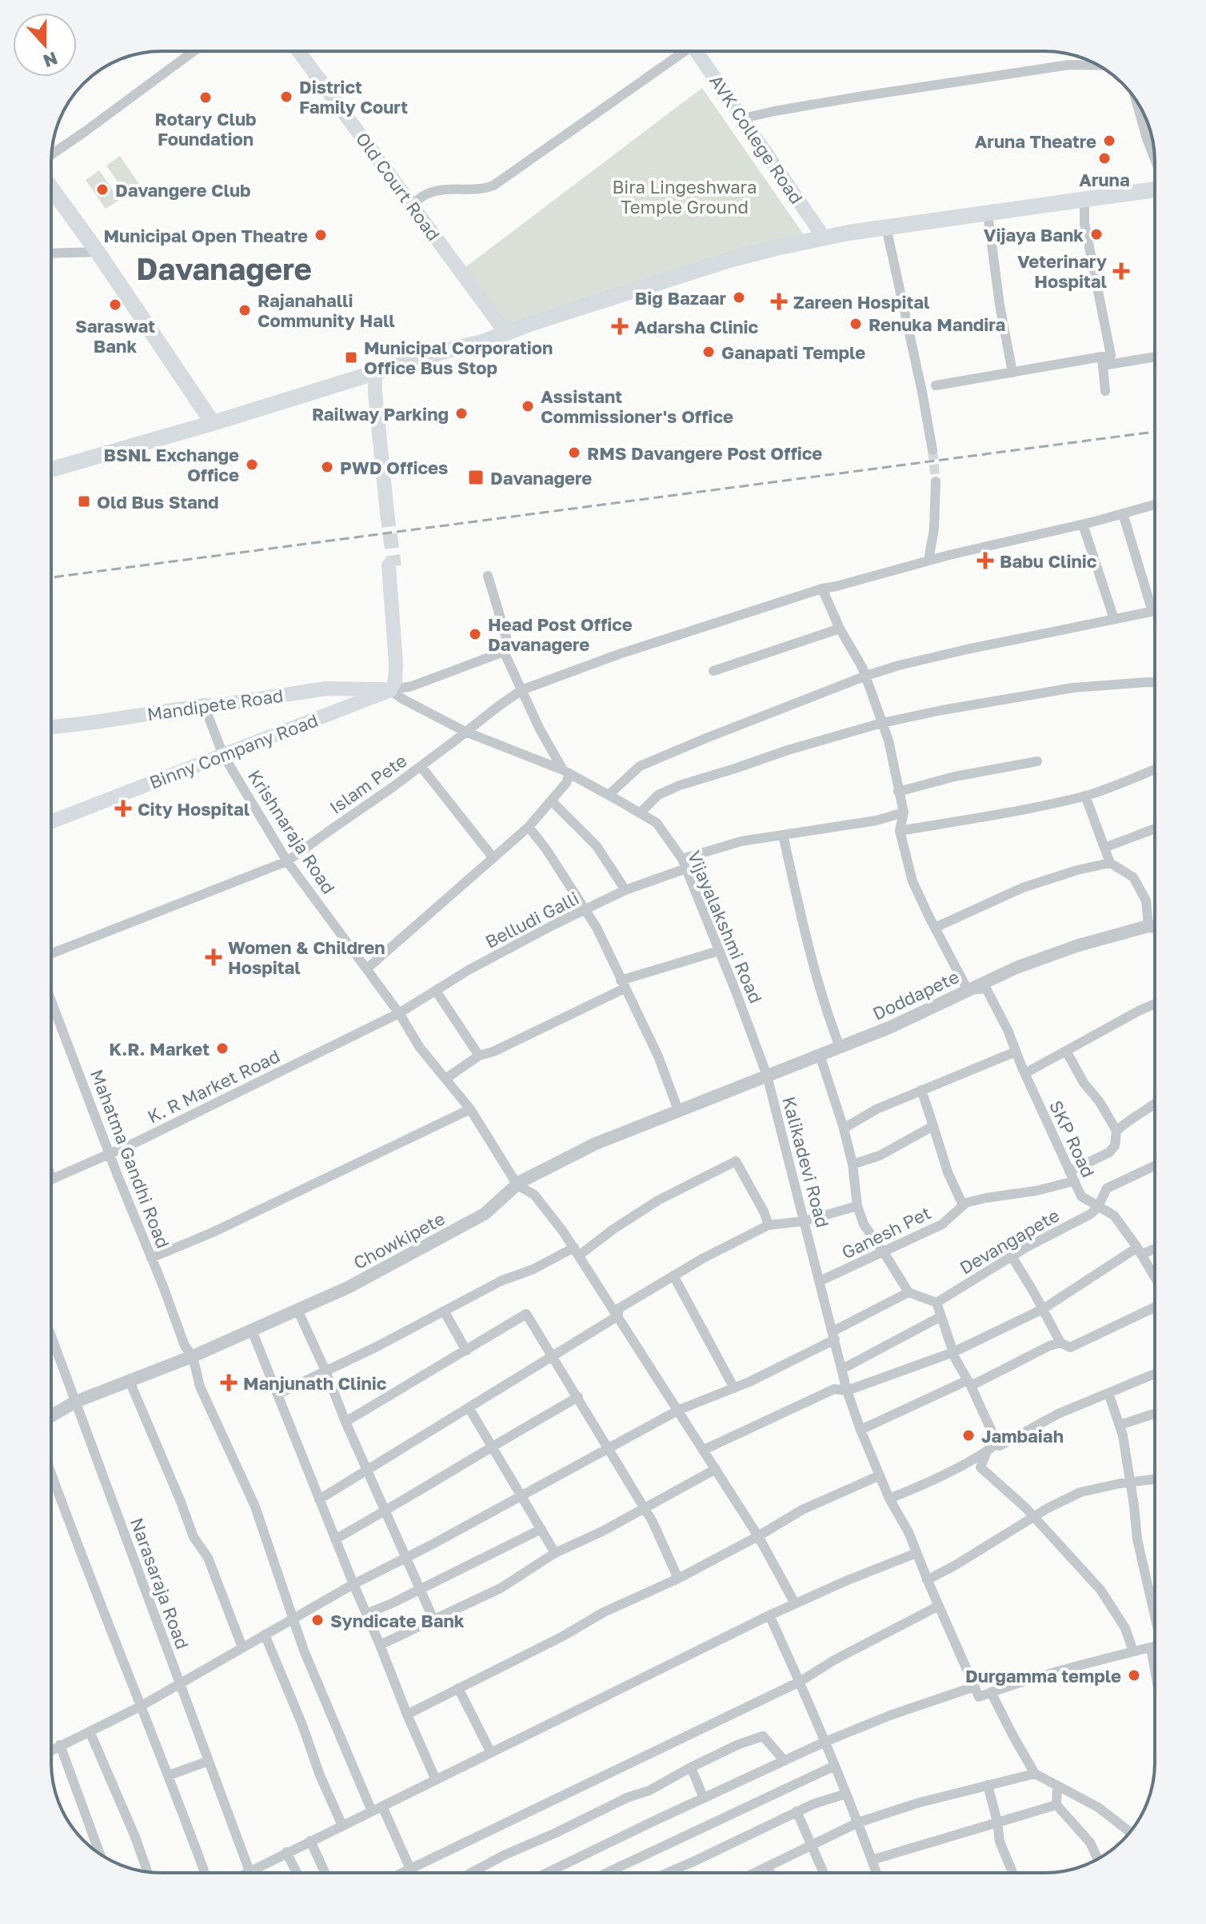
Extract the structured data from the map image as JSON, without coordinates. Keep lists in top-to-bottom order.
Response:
{
  "streets": {
    "main road": [
      "AVK College Road",
      "Old Court Road",
      "Mandipete Road",
      "Binny Company Road"
    ],
    "street": [
      "Islam Pete",
      "Krishnaraja Road",
      "Belludi Galli",
      "Vijayalakshmi Road",
      "Doddapete",
      "K. R Market Road",
      "SKP Road",
      "Mahatma Gandhi Road",
      "Kalikadevi Road",
      "Ganesh Pet",
      "Chowkipete",
      "Devangapete",
      "Narasaraja Road"
    ]
  },
  "crossings": [
    ["Mandipete Road", "Binny Company Road"],
    ["Mandipete Road", "Krishnaraja Road"],
    ["Mandipete Road", "Vijayalakshmi Road"],
    ["Binny Company Road", "Krishnaraja Road"],
    ["Binny Company Road", "Vijayalakshmi Road"],
    ["Islam Pete", "Krishnaraja Road"],
    ["Islam Pete", "Vijayalakshmi Road"],
    ["Krishnaraja Road", "Belludi Galli"],
    ["Krishnaraja Road", "K. R Market Road"],
    ["Krishnaraja Road", "Chowkipete"],
    ["Belludi Galli", "Vijayalakshmi Road"],
    ["Belludi Galli", "K. R Market Road"],
    ["Vijayalakshmi Road", "Doddapete"],
    ["Vijayalakshmi Road", "Kalikadevi Road"],
    ["Vijayalakshmi Road", "Chowkipete"],
    ["Doddapete", "SKP Road"],
    ["Doddapete", "Kalikadevi Road"],
    ["Doddapete", "Chowkipete"],
    ["K. R Market Road", "Mahatma Gandhi Road"],
    ["SKP Road", "Ganesh Pet"],
    ["SKP Road", "Devangapete"],
    ["Mahatma Gandhi Road", "Chowkipete"],
    ["Kalikadevi Road", "Ganesh Pet"],
    ["Kalikadevi Road", "Chowkipete"],
    ["Chowkipete", "Narasaraja Road"]
  ],
  "districts": ["Davanagere"],
  "parks": ["Bira Lingeshwara Temple Ground"],
  "places": {
    "other": [
      "District Family Court",
      "Rotary Club Foundation",
      "Aruna Theatre",
      "Aruna",
      "Davangere Club",
      "Vijaya Bank",
      "Municipal Open Theatre",
      "Big Bazaar",
      "Saraswat Bank",
      "Rajanahalli Community Hall",
      "Renuka Mandira",
      "Ganapati Temple",
      "Assistant Commissioner's Office",
      "Railway Parking",
      "RMS Davangere Post Office",
      "BSNL Exchange Office",
      "PWD Offices",
      "Head Post Office Davanagere",
      "K.R. Market",
      "Jambaiah",
      "Syndicate Bank",
      "Durgamma temple"
    ],
    "health": [
      "Veterinary Hospital",
      "Zareen Hospital",
      "Adarsha Clinic",
      "Babu Clinic",
      "City Hospital",
      "Women & Children Hospital",
      "Manjunath Clinic"
    ],
    "transit": ["Municipal Corporation Office Bus Stop", "Davanagere", "Old Bus Stand"]
  },
  "north": "bottom"
}
